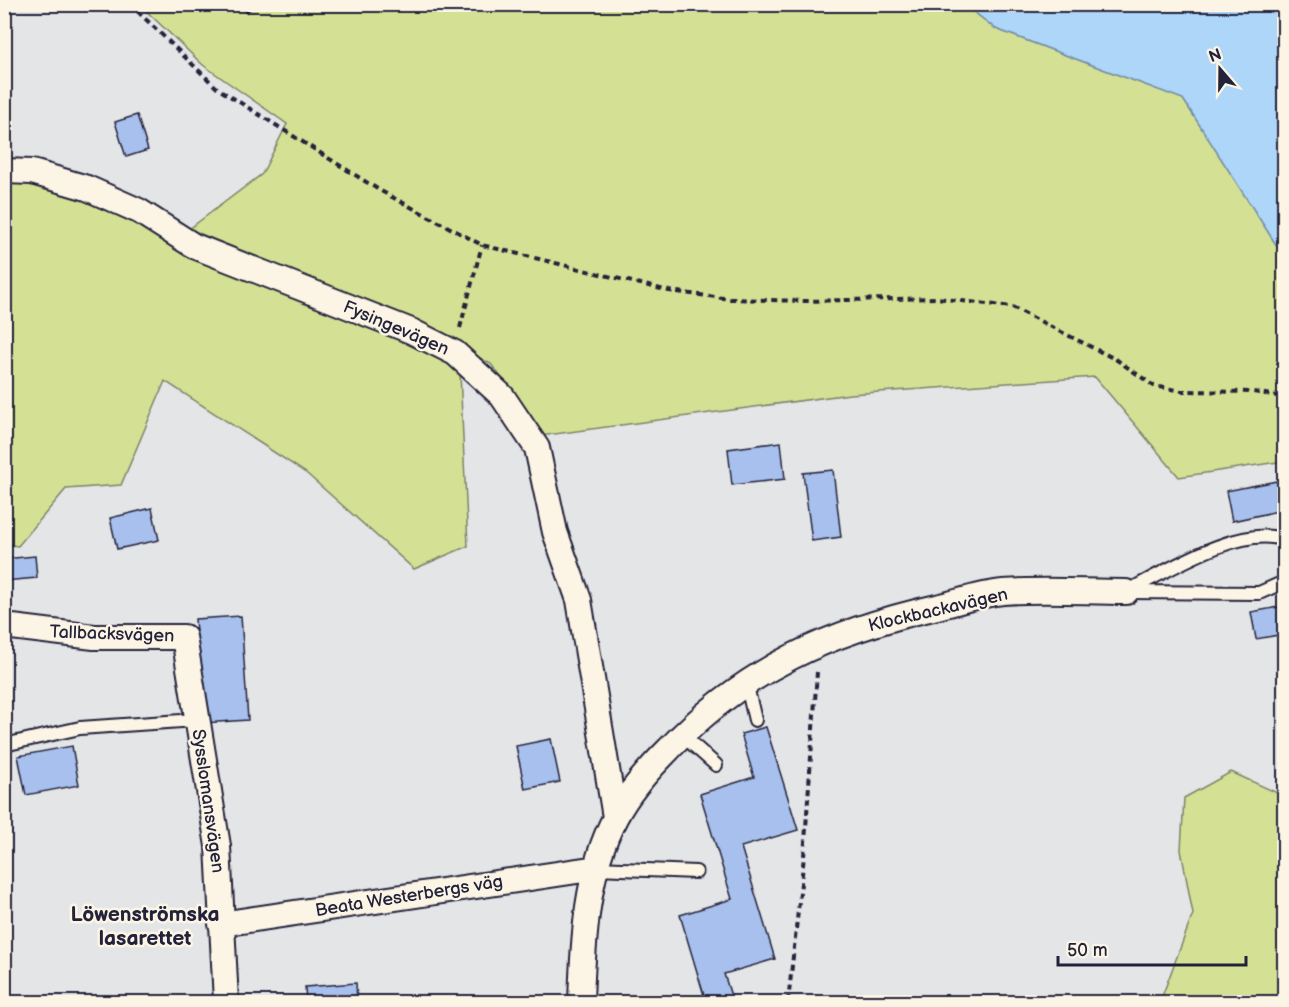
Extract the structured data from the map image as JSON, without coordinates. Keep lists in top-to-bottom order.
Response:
{
  "streets": {
    "street": [
      "Fysingevägen",
      "Klockbackavägen",
      "Tallbacksvägen",
      "Sysslomansvägen",
      "Beata Westerbergs väg"
    ]
  },
  "crossings": [
    ["Fysingevägen", "Klockbackavägen"],
    ["Klockbackavägen", "Beata Westerbergs väg"],
    ["Tallbacksvägen", "Sysslomansvägen"],
    ["Sysslomansvägen", "Beata Westerbergs väg"]
  ],
  "districts": ["Löwenströmska lasarettet"],
  "scale_bar": "50 m",
  "north": "top"
}
